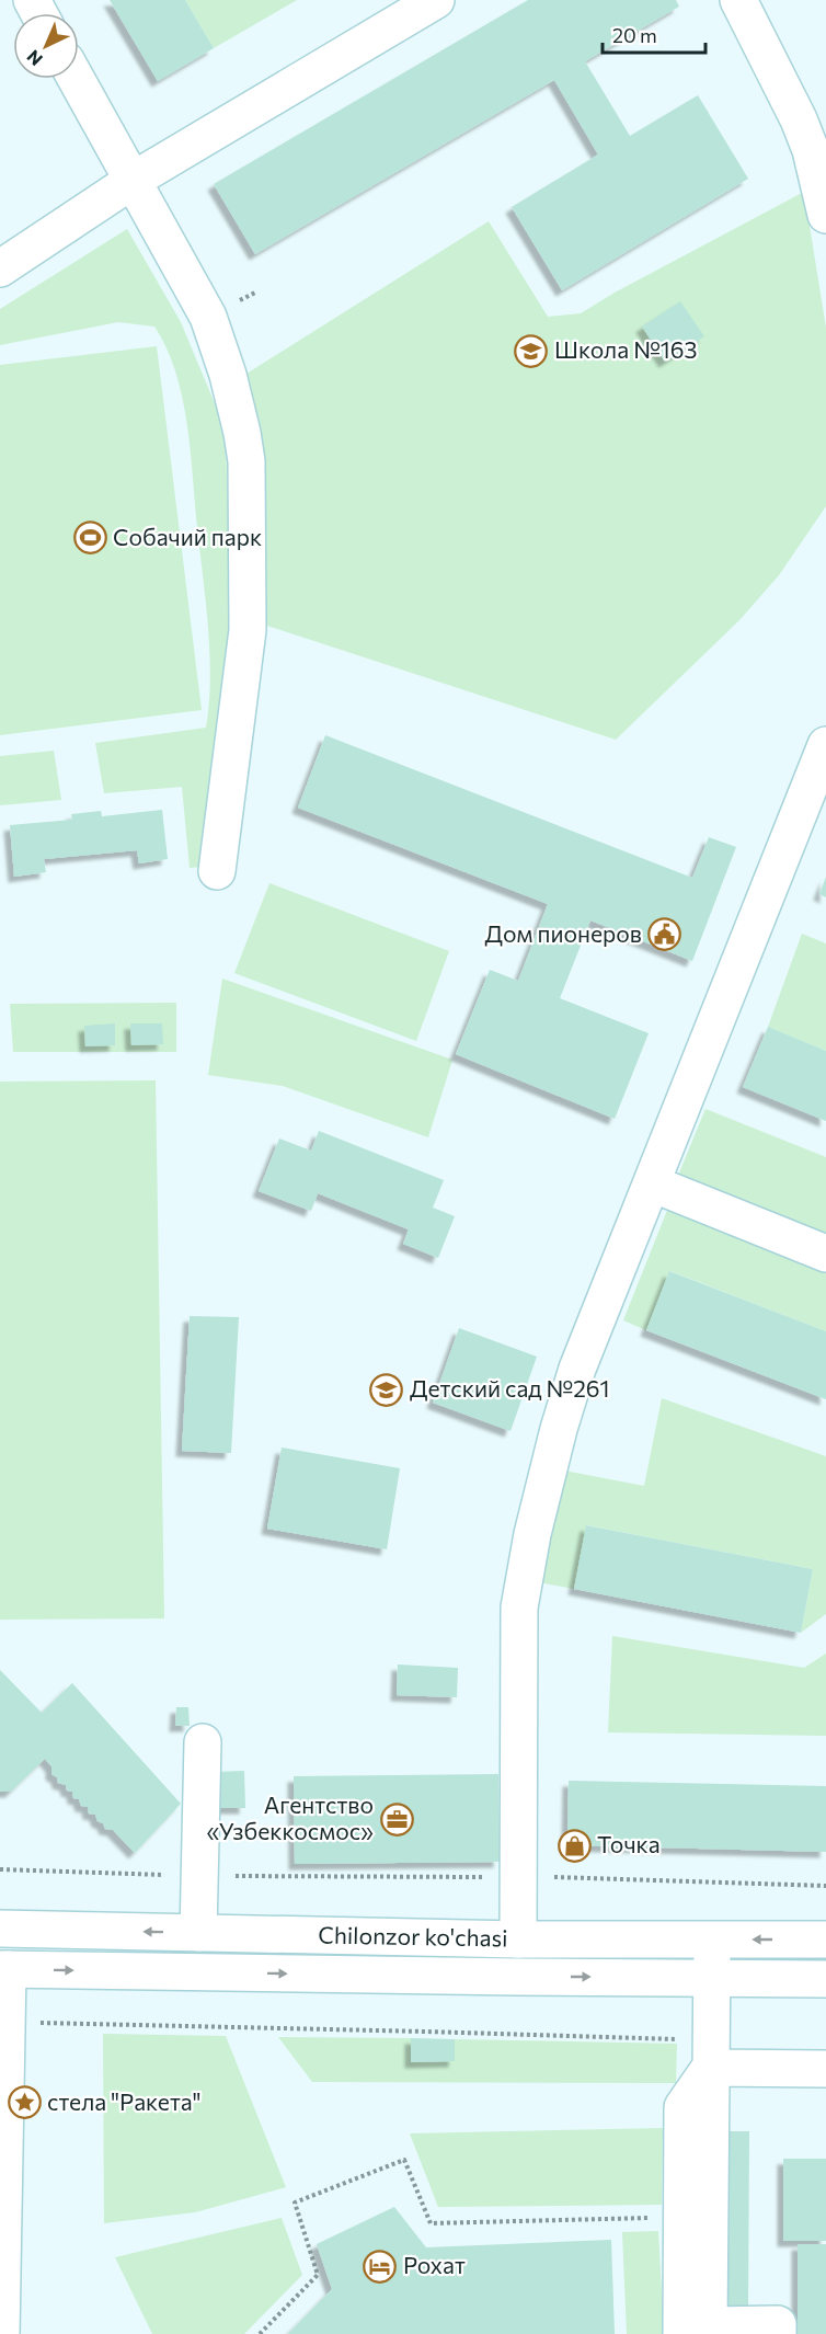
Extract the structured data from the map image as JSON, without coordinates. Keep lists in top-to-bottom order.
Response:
{
  "streets": {
    "street": ["Chilonzor ko'chasi"]
  },
  "places": {
    "school or university": ["Школа №163", "Детский сад №261"],
    "sports": ["Собачий парк"],
    "public building": ["Дом пионеров"],
    "office": ["Агентство «Узбеккосмос»"],
    "shop": ["Точка"],
    "place": ["стела \"Ракета\""],
    "hotel": ["Рохат"]
  },
  "scale_bar": "20 m",
  "north": "bottom left"
}
